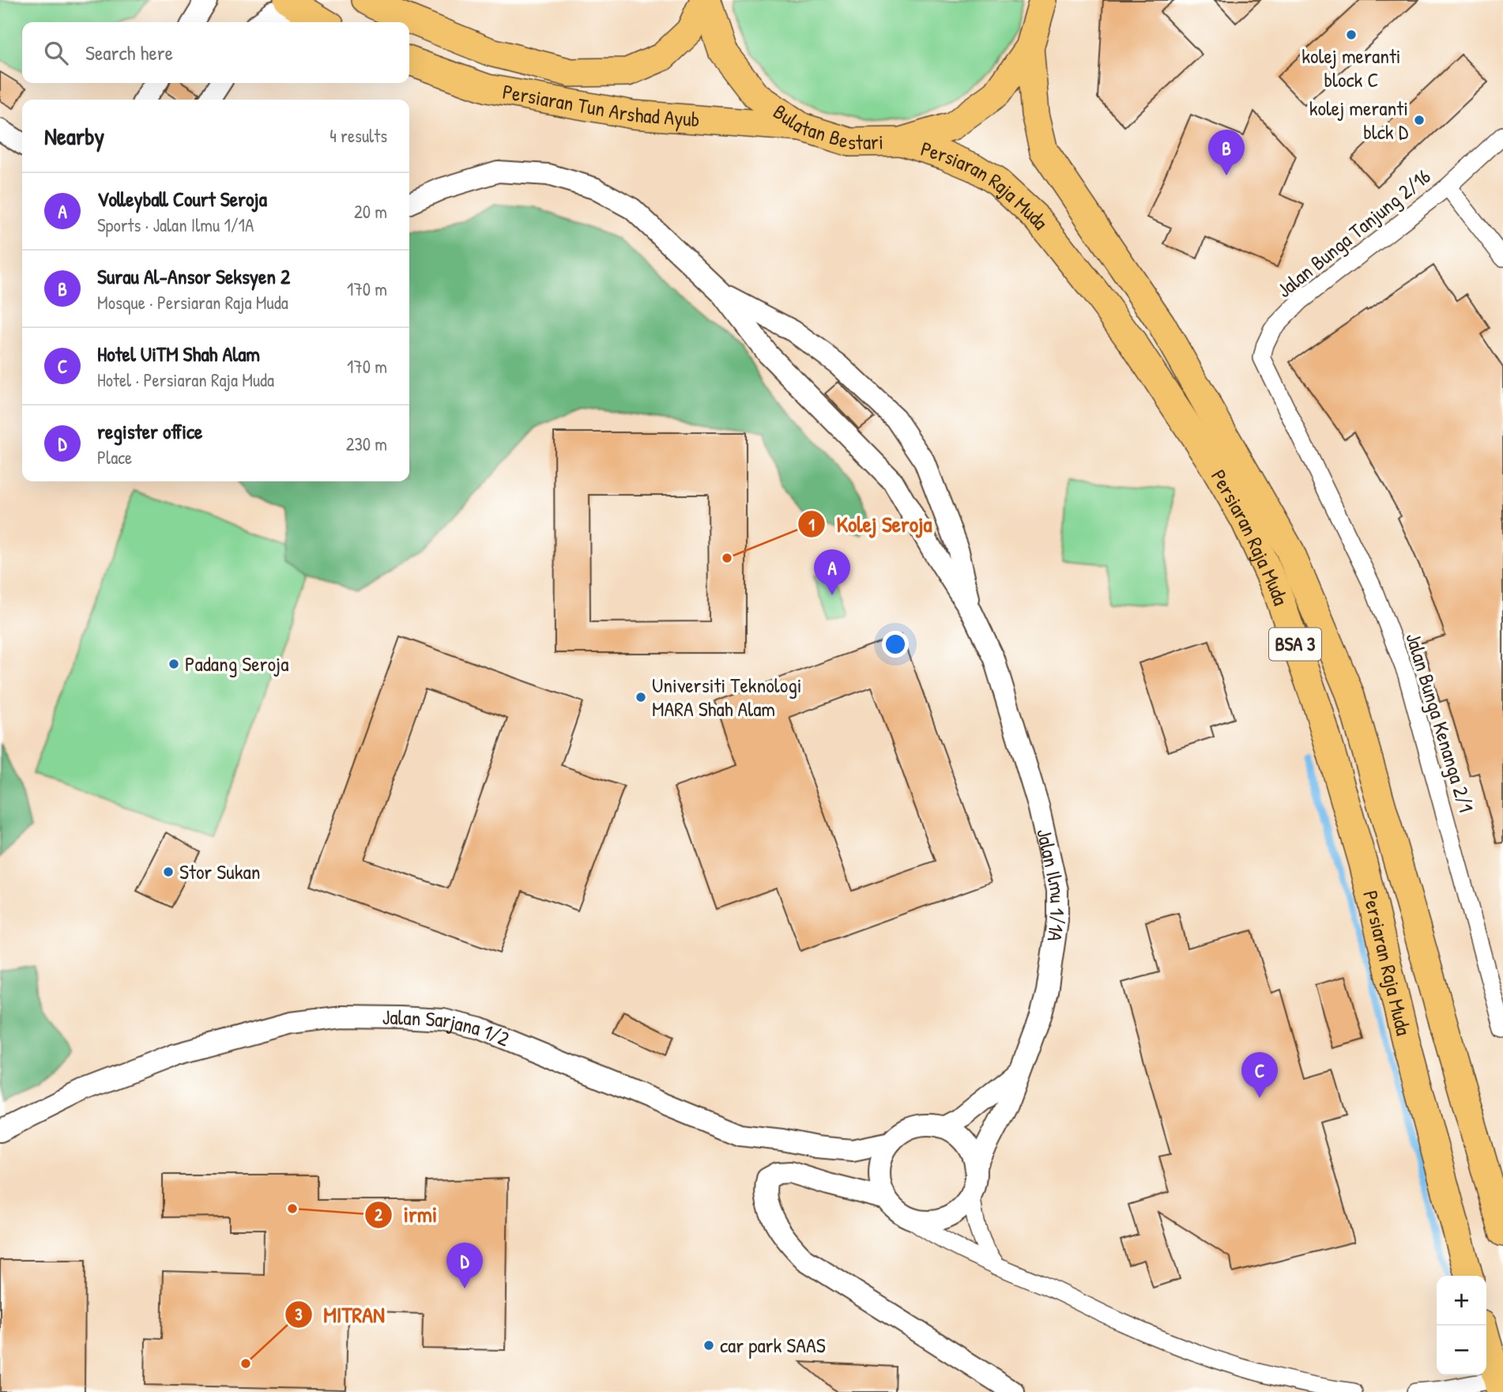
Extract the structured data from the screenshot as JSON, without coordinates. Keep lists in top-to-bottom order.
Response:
{
  "streets": {
    "main road": [
      "Persiaran Tun Arshad Ayub",
      "Bulatan Bestari",
      "Persiaran Raja Muda",
      "BSA 3"
    ],
    "street": [
      "Jalan Bunga Tanjung 2/16",
      "Jalan Bunga Kenanga 2/1",
      "Jalan Ilmu 1/1A",
      "Jalan Sarjana 1/2"
    ]
  },
  "crossings": [
    ["Persiaran Tun Arshad Ayub", "Bulatan Bestari"],
    ["Bulatan Bestari", "Persiaran Raja Muda"],
    ["Jalan Bunga Tanjung 2/16", "Jalan Bunga Kenanga 2/1"],
    ["Jalan Ilmu 1/1A", "Jalan Sarjana 1/2"]
  ],
  "places": [
    "kolej meranti block C",
    "kolej meranti blck D",
    "Kolej Seroja",
    "Padang Seroja",
    "Universiti Teknologi MARA Shah Alam",
    "Stor Sukan",
    "irmi",
    "car park SAAS",
    "MITRAN"
  ],
  "page": {
    "search": "Search here",
    "heading": ["Nearby", "4 results"],
    "pins": [
      "B",
      "A",
      "C",
      "D"
    ],
    "list": [
      {
        "mark": "A",
        "name": "Volleyball Court Seroja",
        "note": "Sports · Jalan Ilmu 1/1A",
        "value": "20 m"
      },
      {
        "mark": "B",
        "name": "Surau Al-Ansor Seksyen 2",
        "note": "Mosque · Persiaran Raja Muda",
        "value": "170 m"
      },
      {
        "mark": "C",
        "name": "Hotel UiTM Shah Alam",
        "note": "Hotel · Persiaran Raja Muda",
        "value": "170 m"
      },
      {
        "mark": "D",
        "name": "register office",
        "note": "Place",
        "value": "230 m"
      }
    ],
    "map_buttons": ["+", "−"]
  }
}
